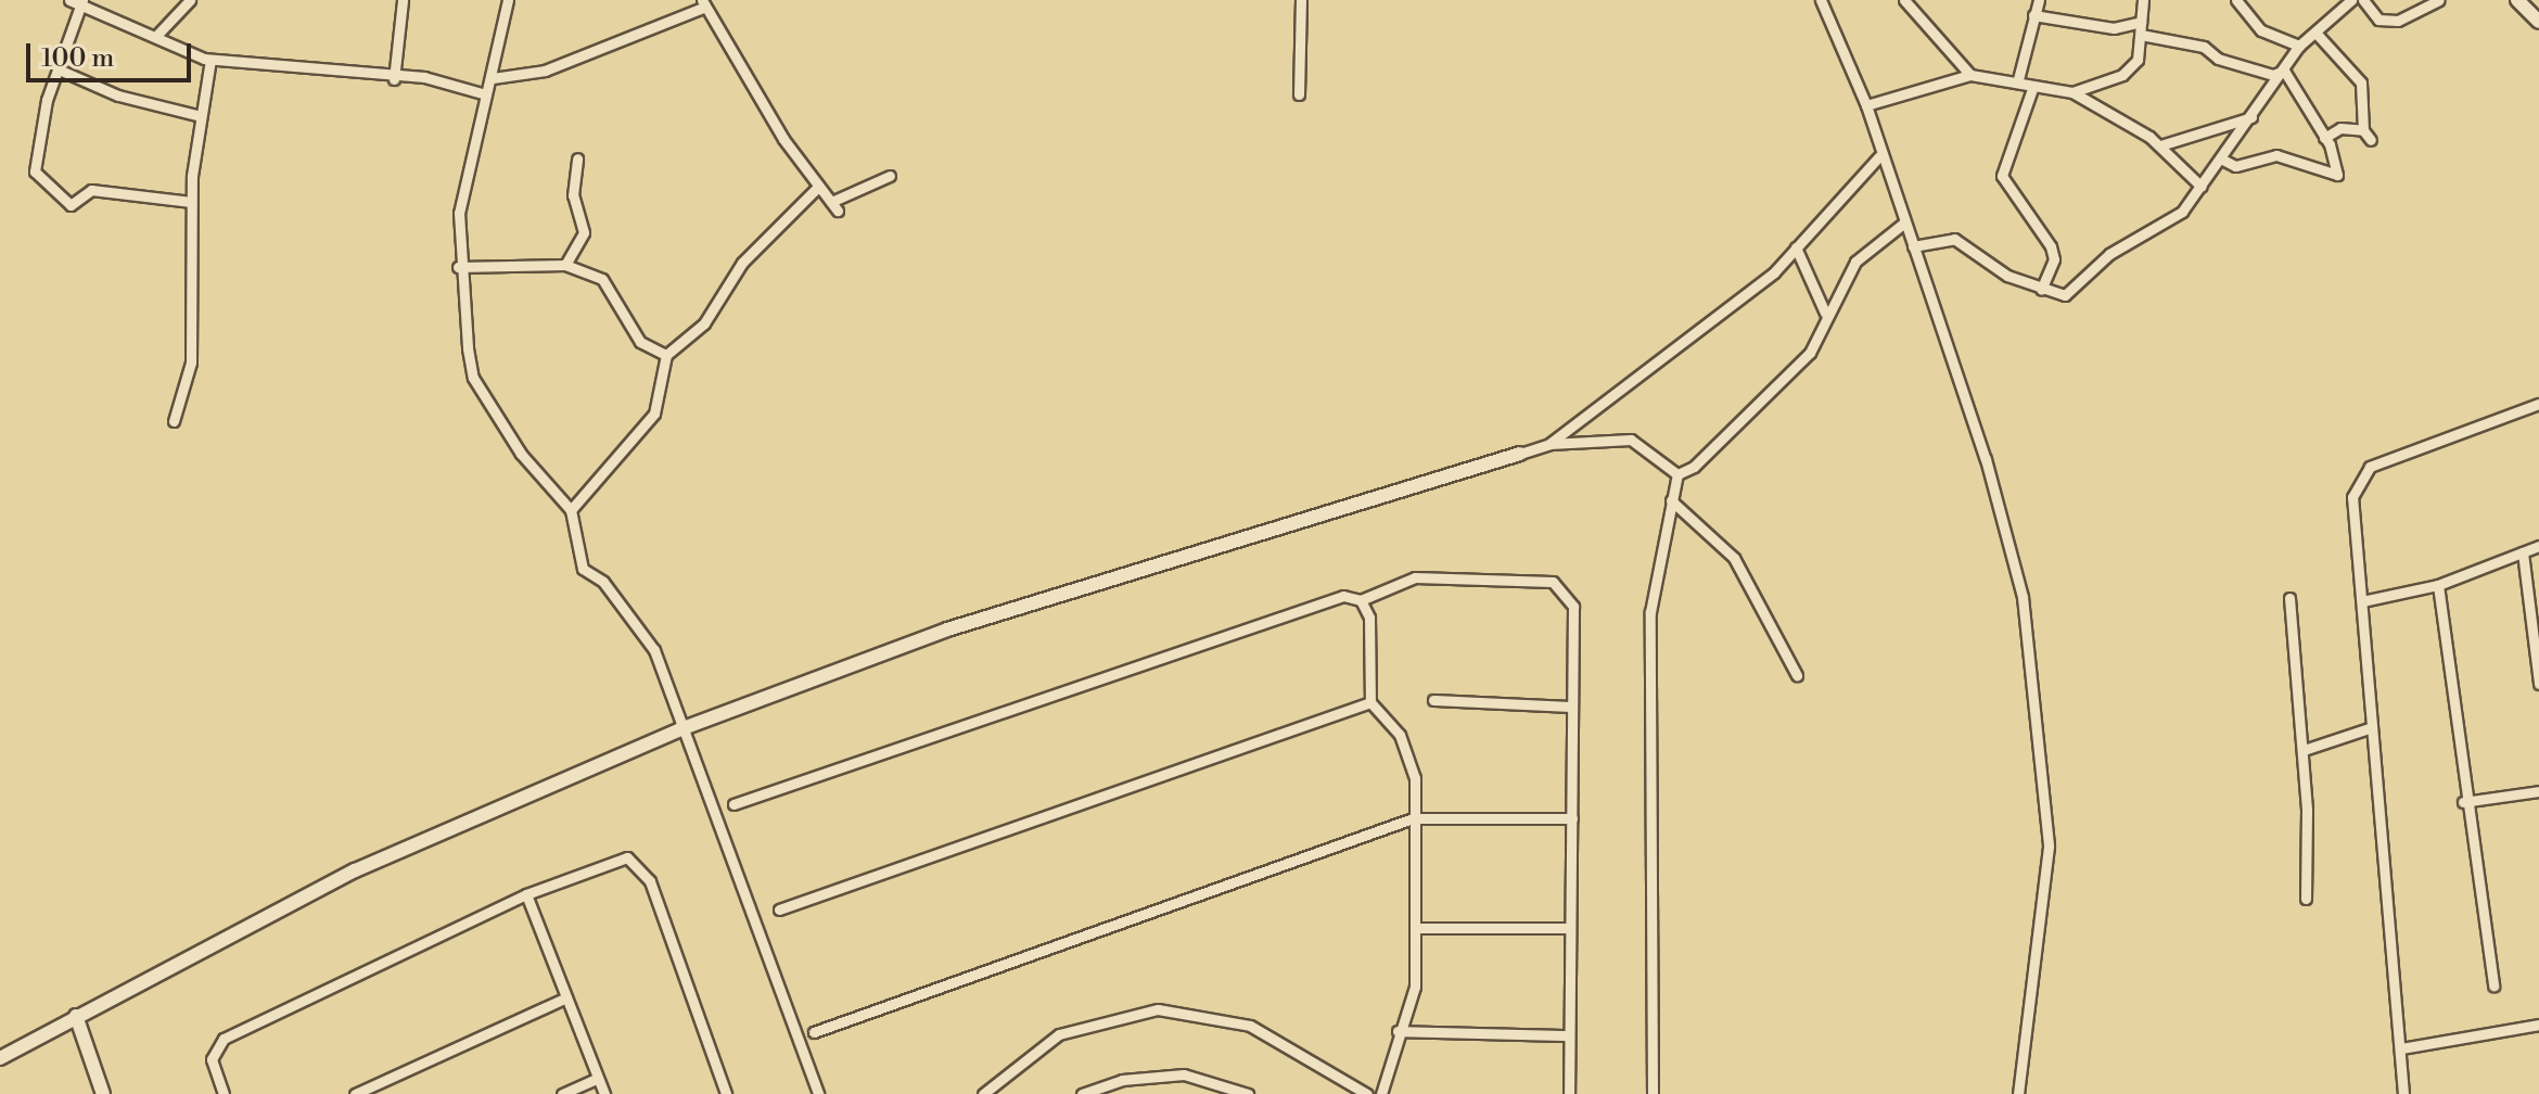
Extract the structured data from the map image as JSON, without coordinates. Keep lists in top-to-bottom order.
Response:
{
  "scale_bar": "100 m"
}
